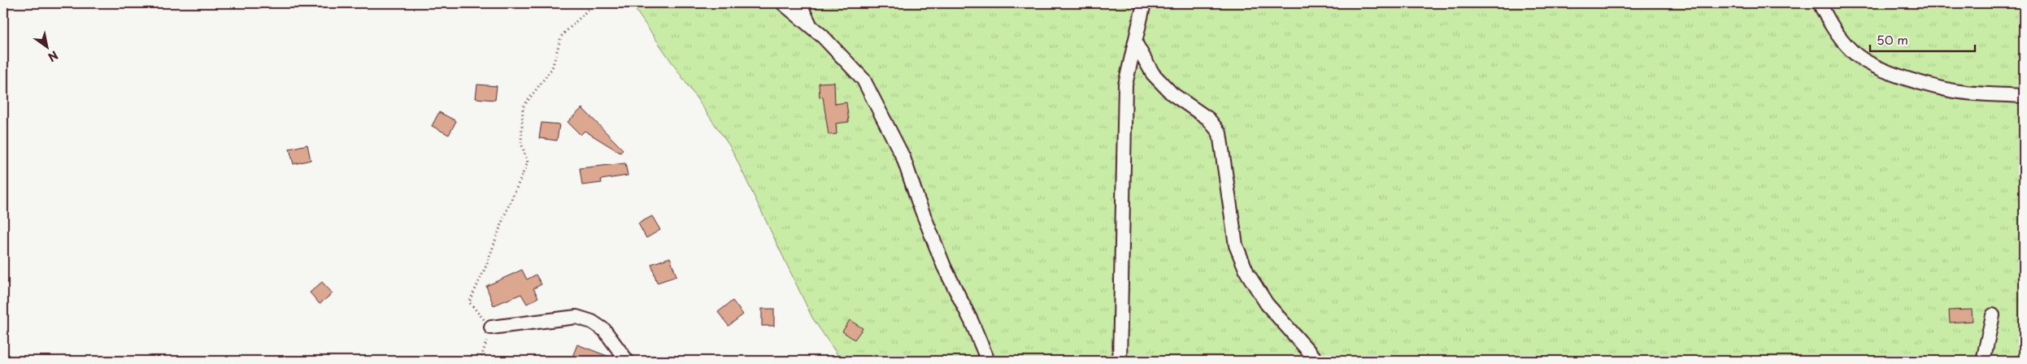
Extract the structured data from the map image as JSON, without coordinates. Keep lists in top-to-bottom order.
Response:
{
  "scale_bar": "50 m",
  "north": "bottom right"
}
